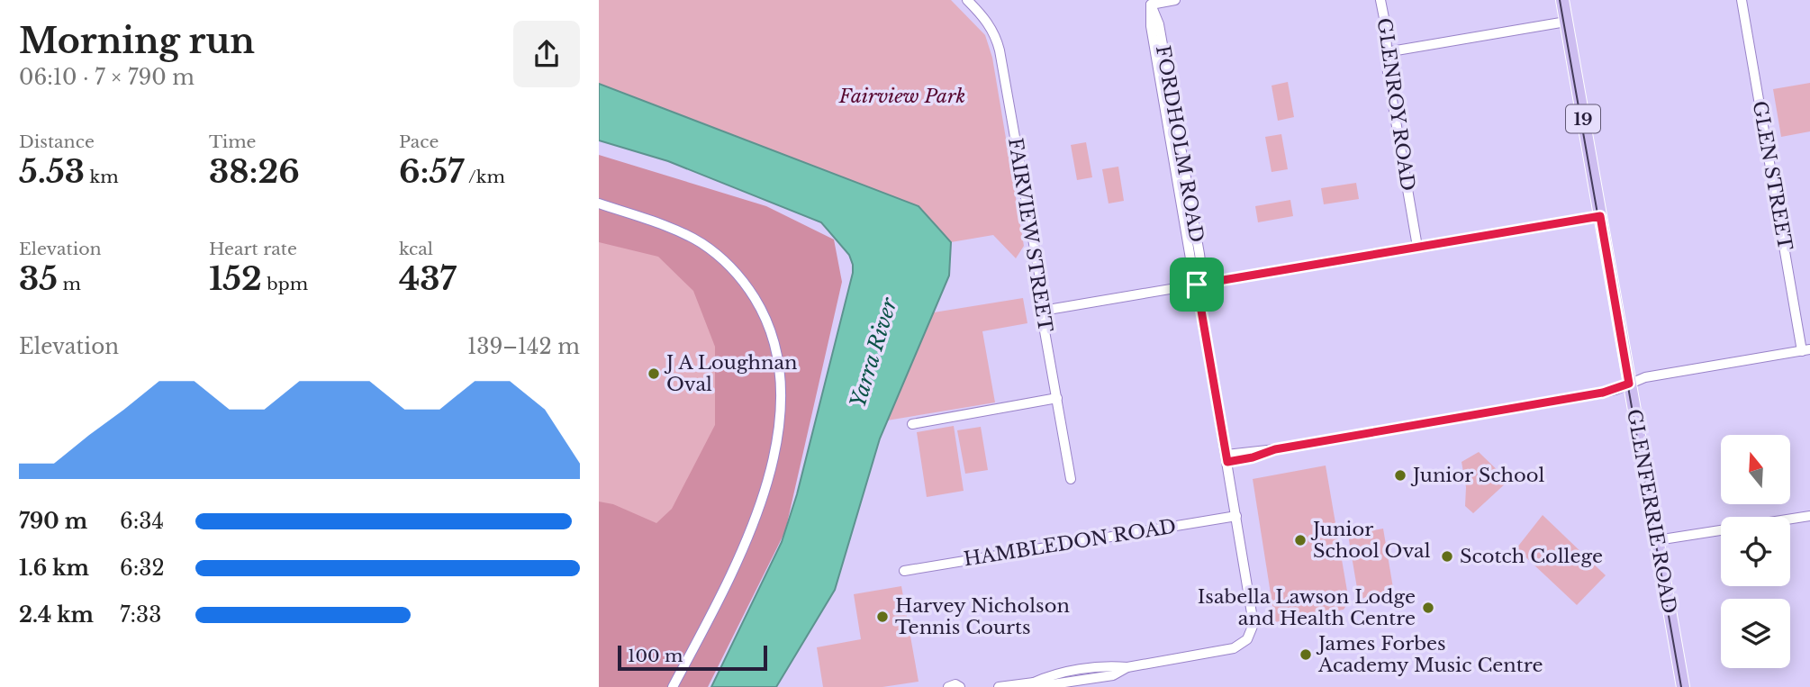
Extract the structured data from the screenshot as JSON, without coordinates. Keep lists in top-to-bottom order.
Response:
{
  "streets": {
    "main road": ["19", "GLENFERRIE ROAD"],
    "street": [
      "GLENROY ROAD",
      "FORDHOLM ROAD",
      "GLEN STREET",
      "FAIRVIEW STREET",
      "HAMBLEDON ROAD"
    ]
  },
  "crossings": [
    ["FORDHOLM ROAD", "HAMBLEDON ROAD"]
  ],
  "water": ["Yarra River"],
  "parks": ["Fairview Park"],
  "places": [
    "J A Loughnan Oval",
    "Junior School",
    "Junior School Oval",
    "Scotch College",
    "Isabella Lawson Lodge and Health Centre",
    "Harvey Nicholson Tennis Courts",
    "James Forbes Academy Music Centre"
  ],
  "scale_bar": "100 m",
  "north": "top",
  "page": {
    "heading": ["Morning run", "06:10 · 7 × 790 m"],
    "stats": [
      ["Distance", "5.53 km"],
      ["Time", "38:26"],
      ["Pace", "6:57 /km"],
      ["Elevation", "35 m"],
      ["Heart rate", "152 bpm"],
      ["kcal", "437"]
    ],
    "chart": ["Elevation", "139–142 m"],
    "list": [
      {
        "name": "790 m",
        "note": "6:34"
      },
      {
        "name": "1.6 km",
        "note": "6:32"
      },
      {
        "name": "2.4 km",
        "note": "7:33"
      }
    ],
    "scale": "100 m"
  }
}
